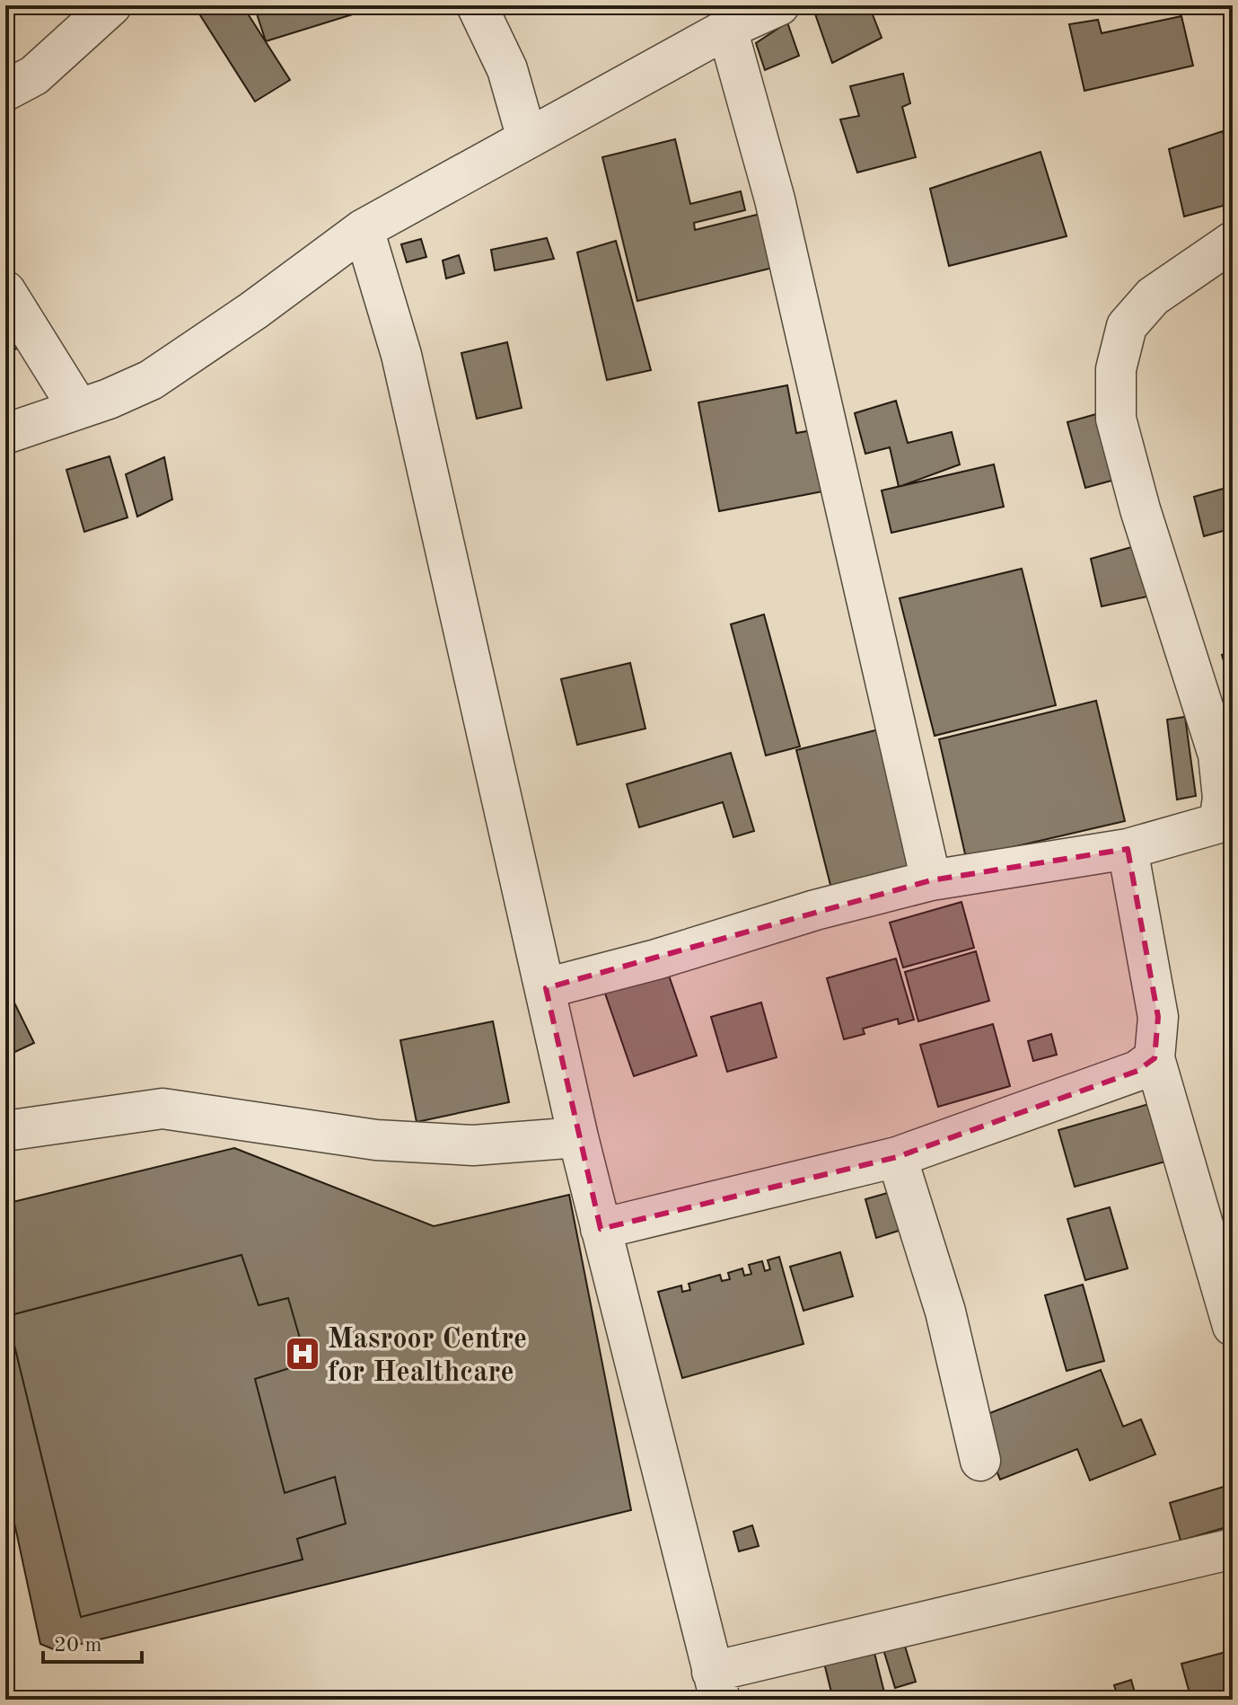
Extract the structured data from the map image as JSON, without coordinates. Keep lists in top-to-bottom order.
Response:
{
  "places": {
    "hospital": ["Masroor Centre for Healthcare"]
  },
  "scale_bar": "20 m"
}
